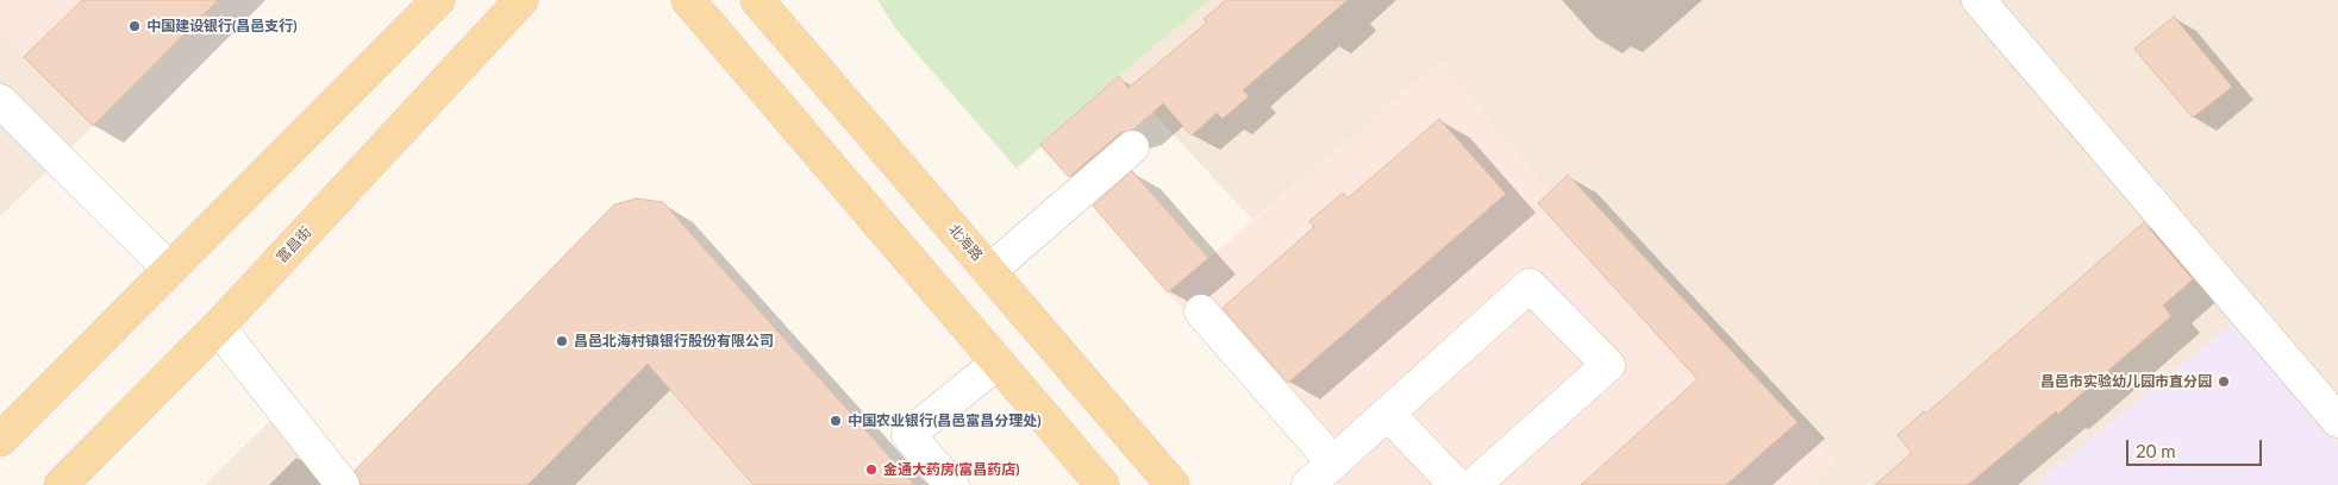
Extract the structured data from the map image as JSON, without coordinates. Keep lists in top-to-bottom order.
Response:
{
  "streets": {
    "main road": ["北海路", "富昌街"]
  },
  "places": [
    "中国建设银行(昌邑支行)",
    "昌邑北海村镇银行股份有限公司",
    "昌邑市实验幼儿园市直分园",
    "中国农业银行(昌邑富昌分理处)",
    "金通大药房(富昌药店)"
  ],
  "scale_bar": "20 m"
}
